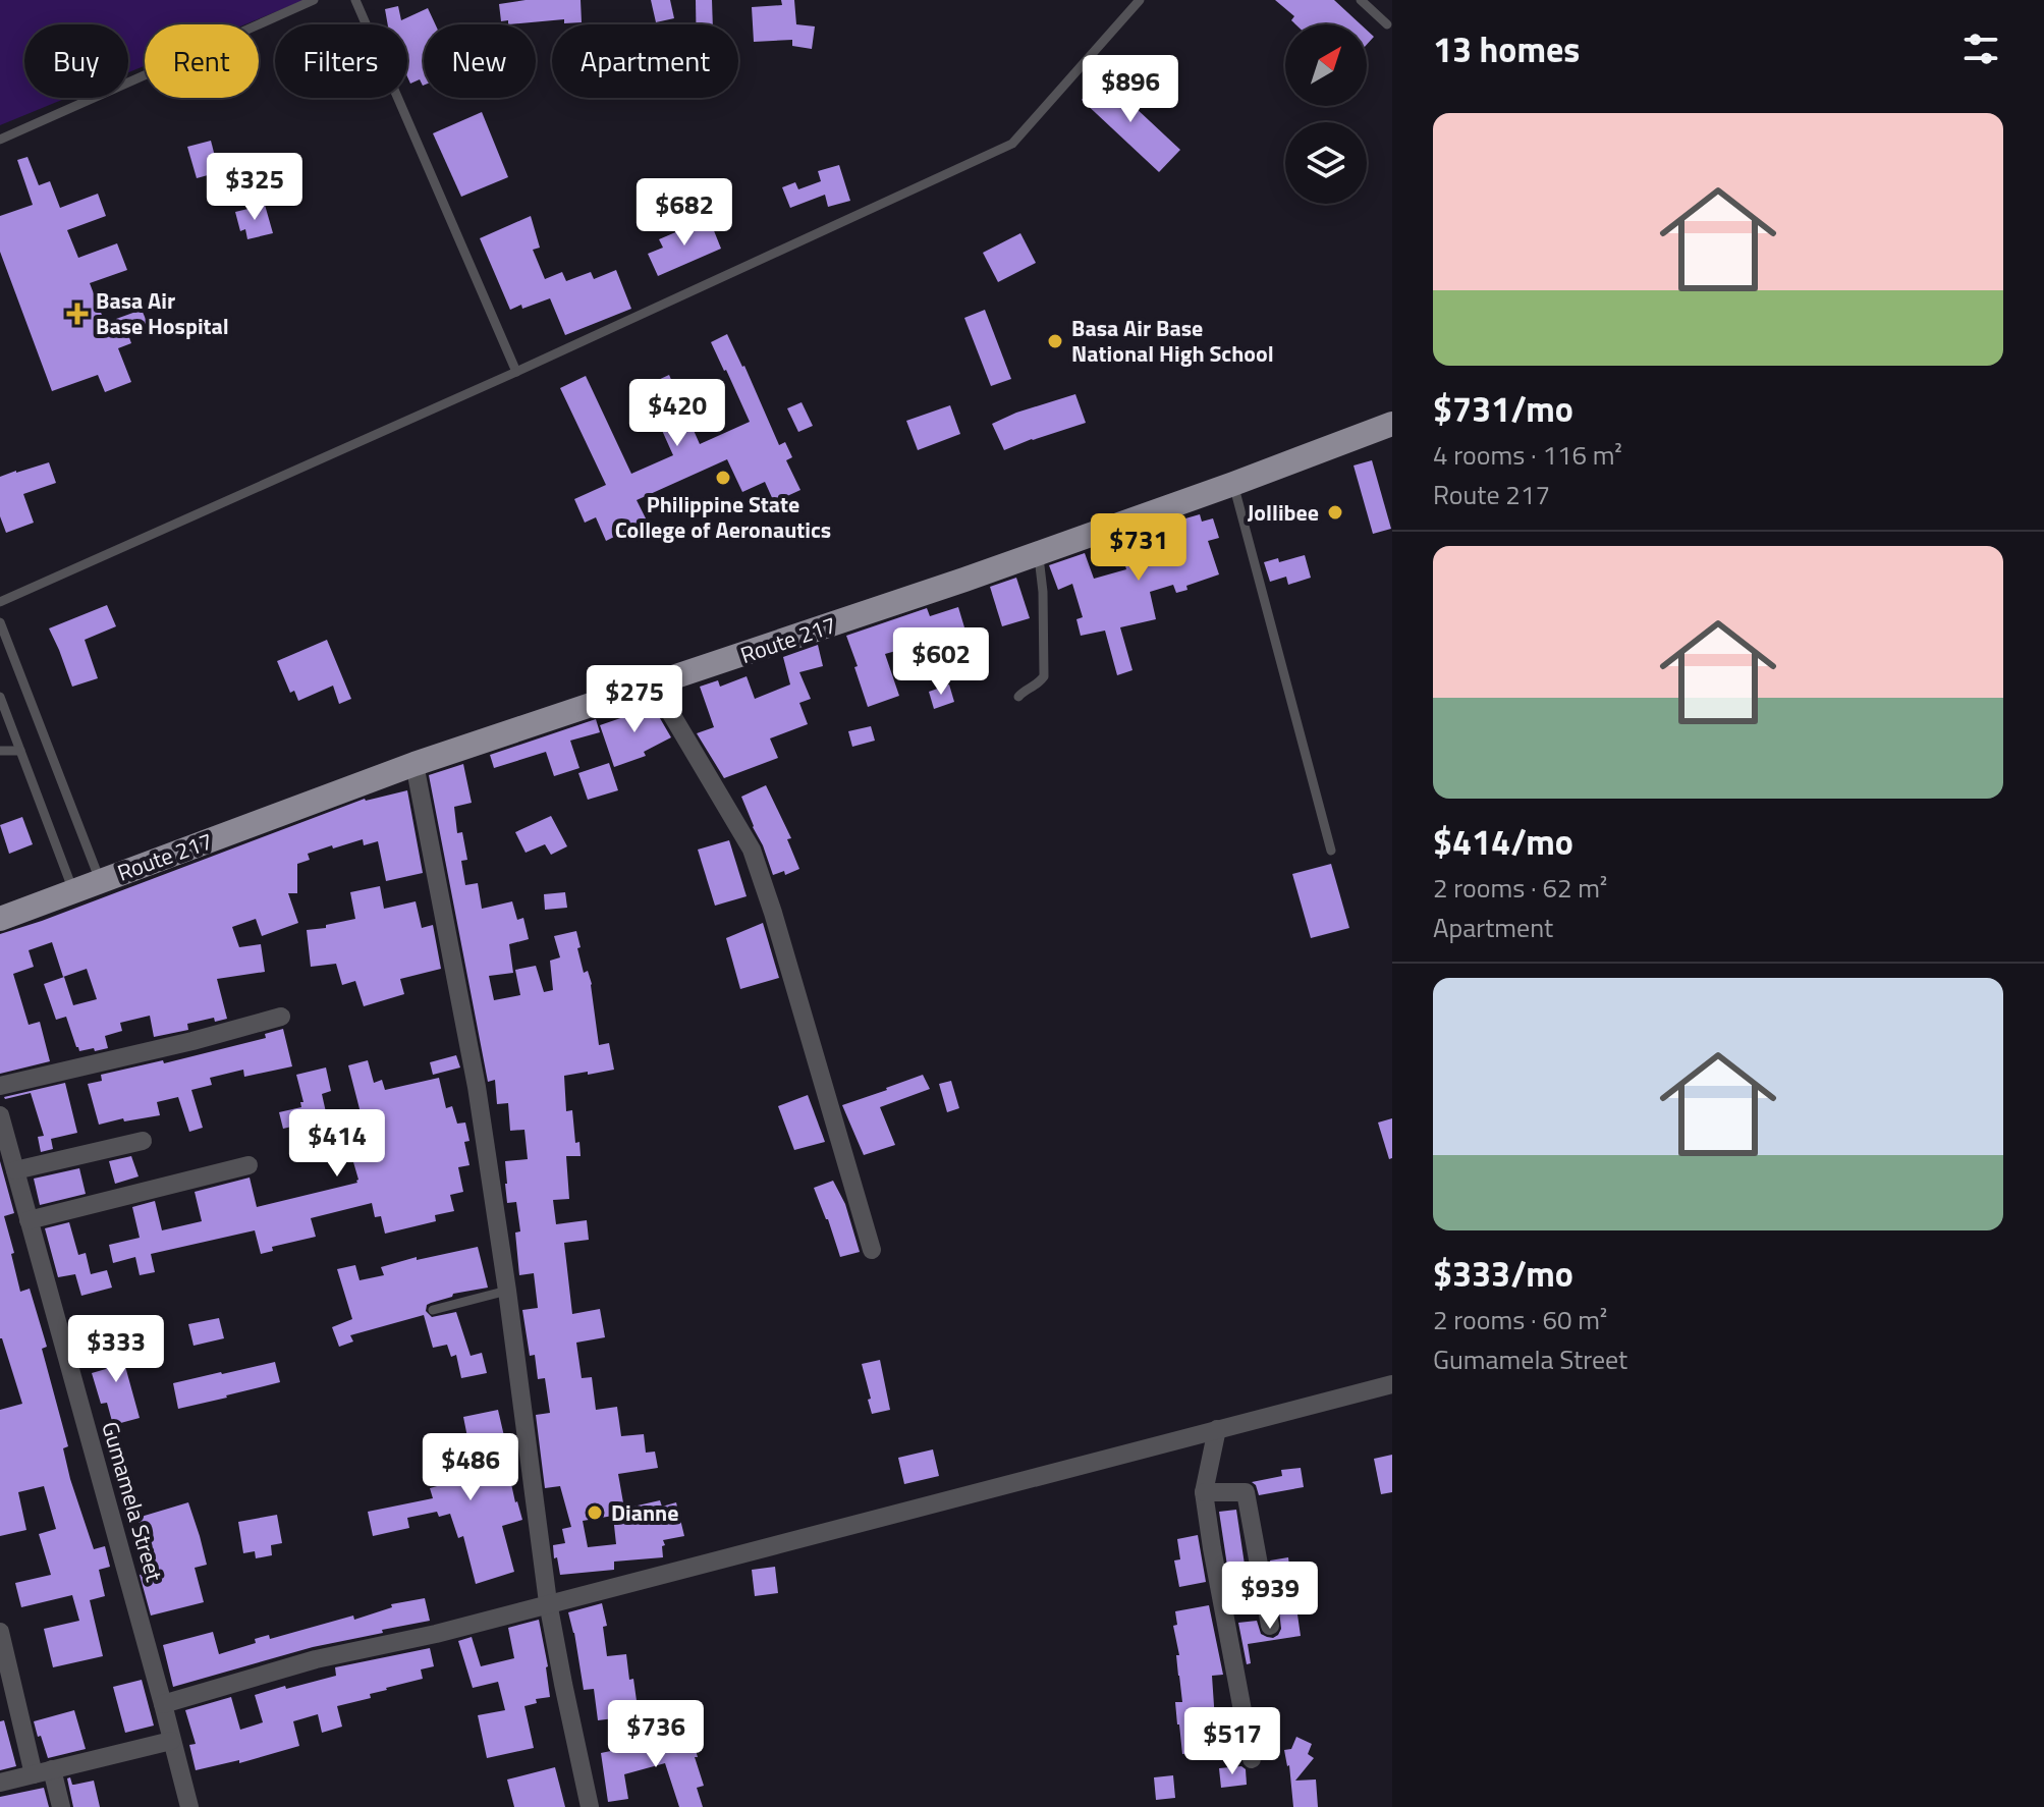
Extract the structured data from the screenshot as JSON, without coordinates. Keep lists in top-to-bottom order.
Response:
{
  "streets": {
    "main road": ["Route 217"],
    "street": ["Gumamela Street"]
  },
  "places": {
    "health": ["Basa Air Base Hospital"],
    "other": [
      "Basa Air Base National High School",
      "Philippine State College of Aeronautics",
      "Jollibee",
      "Dianne"
    ]
  },
  "north": "top right",
  "page": {
    "heading": "13 homes",
    "chip": [
      "Buy",
      "Rent",
      "Filters",
      "New",
      "Apartment"
    ],
    "price": [
      "$896",
      "$325",
      "$682",
      "$420",
      "$731",
      "$602",
      "$275",
      "$414",
      "$333",
      "$486",
      "$939",
      "$736",
      "$517"
    ],
    "list": [
      {
        "name": "$731/mo",
        "note": "4 rooms · 116 m² · Route 217"
      },
      {
        "name": "$414/mo",
        "note": "2 rooms · 62 m² · Apartment"
      },
      {
        "name": "$333/mo",
        "note": "2 rooms · 60 m² · Gumamela Street"
      }
    ]
  }
}
